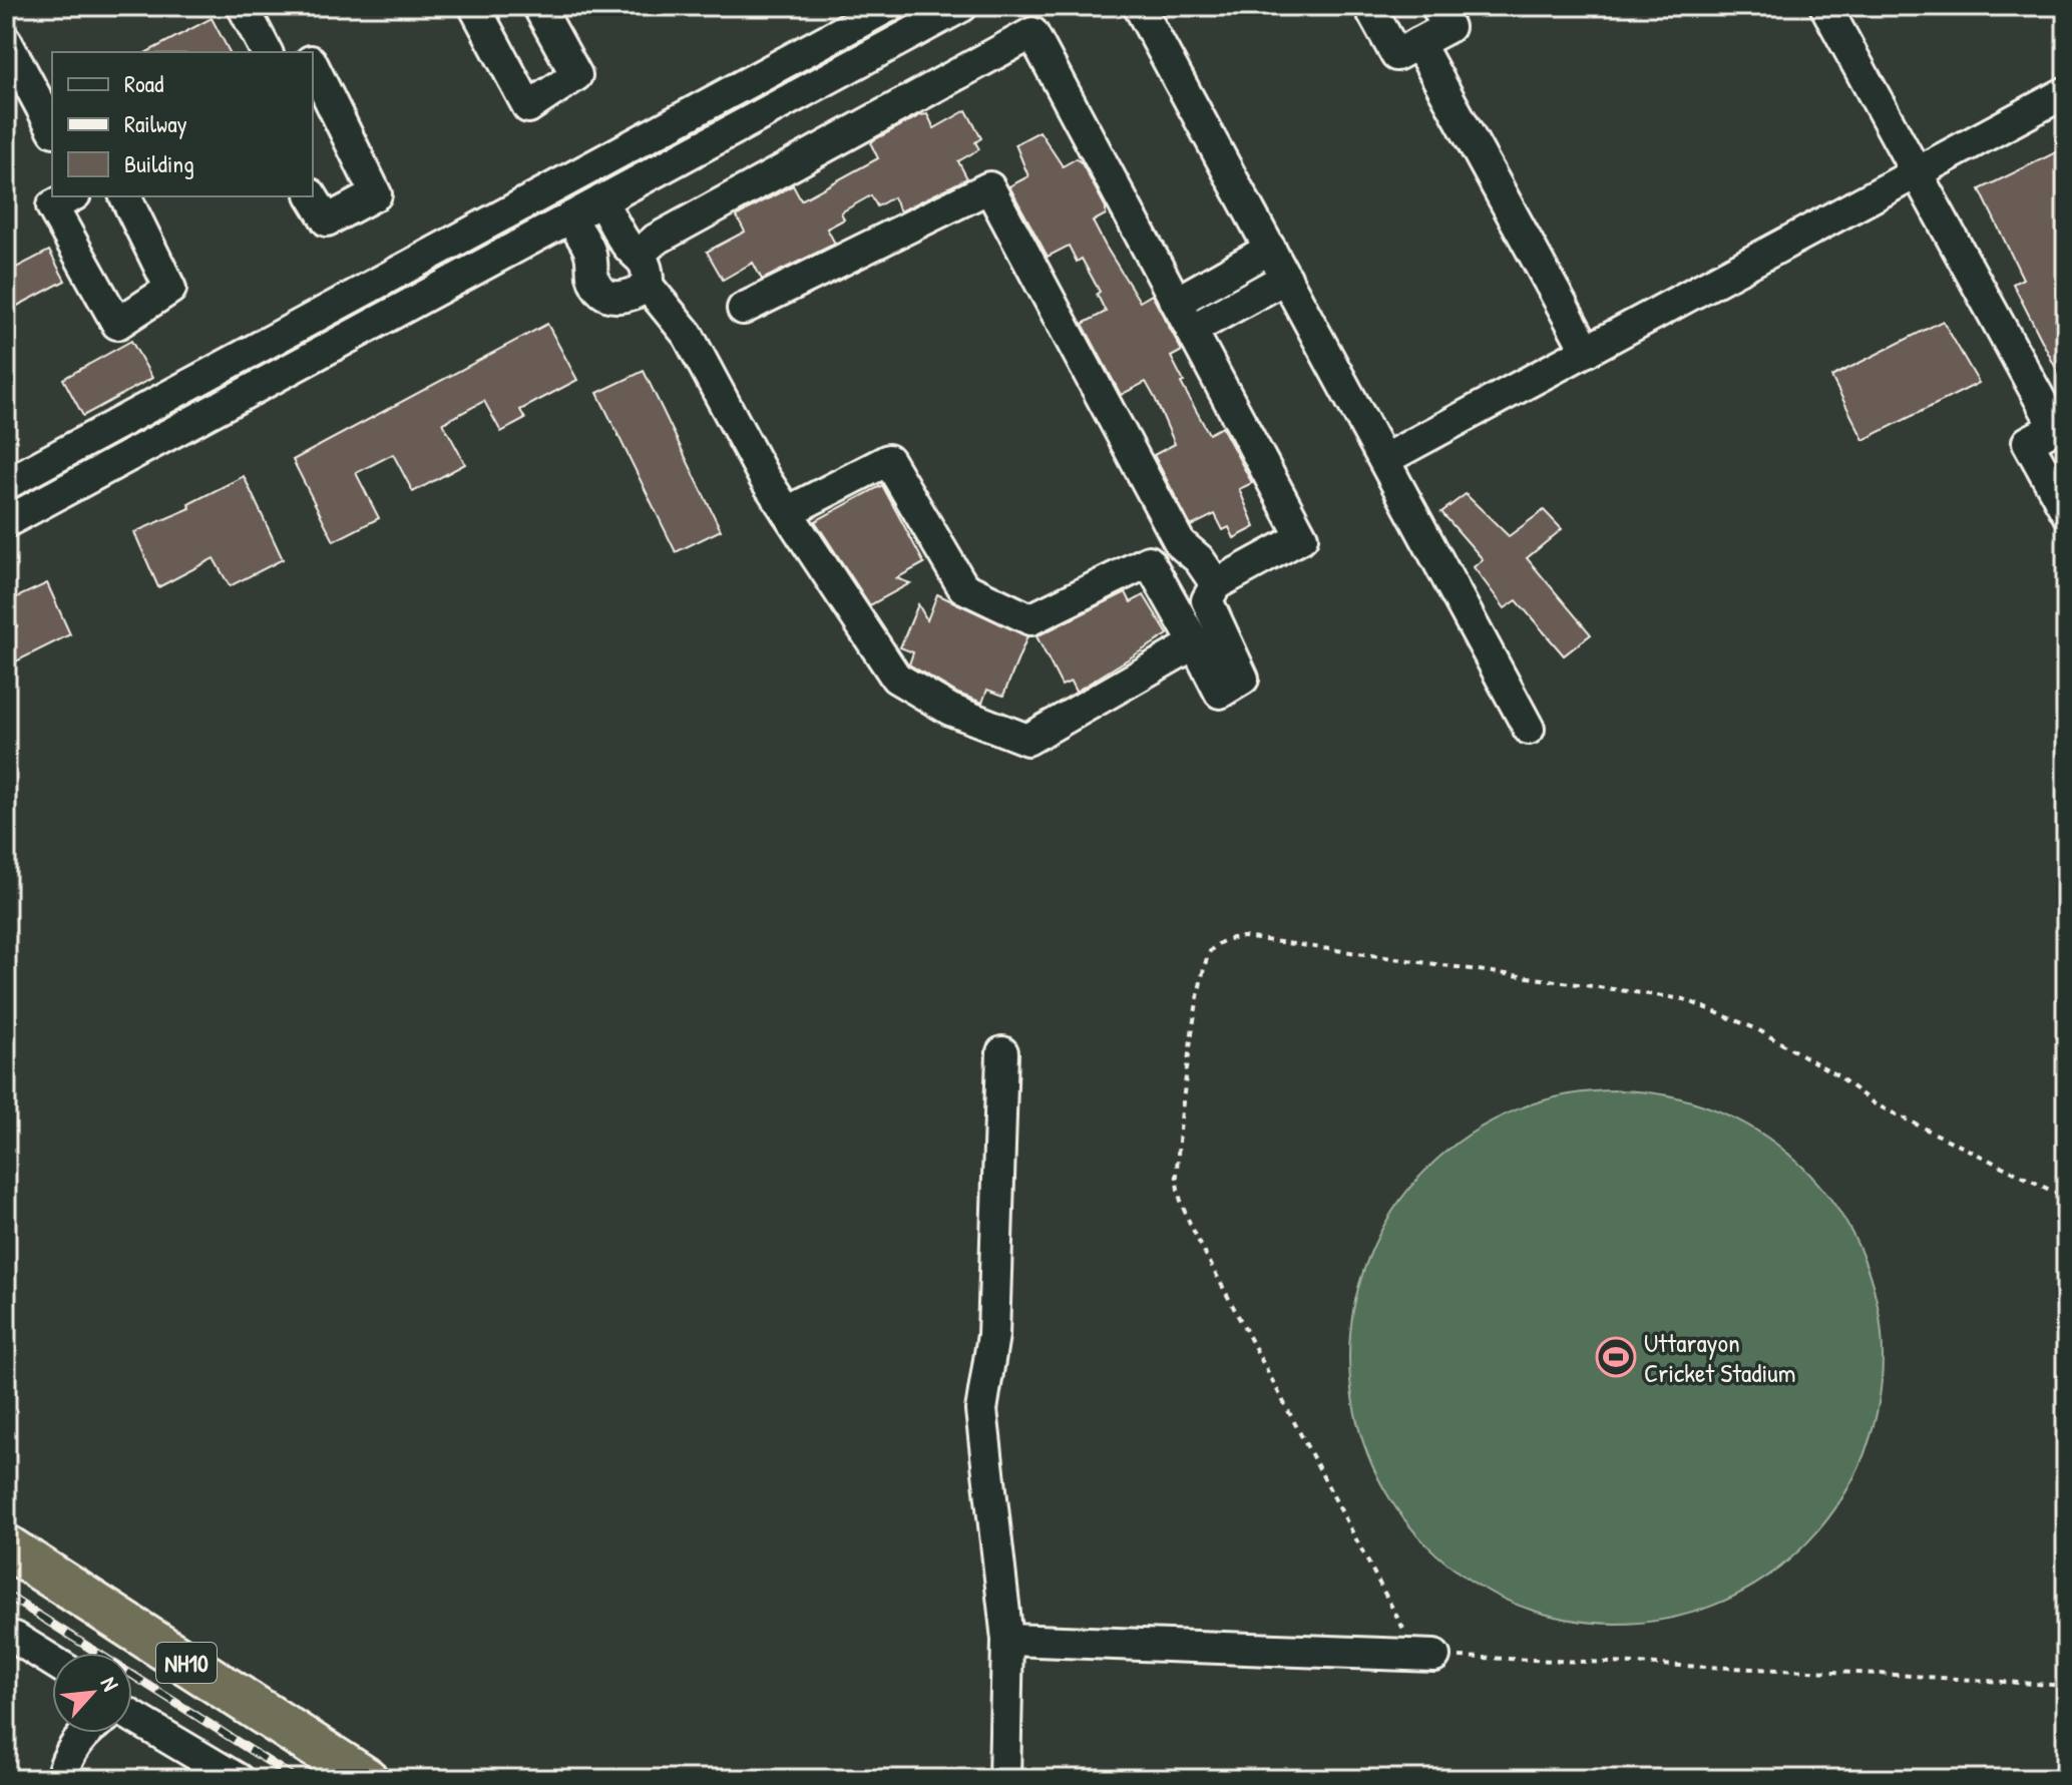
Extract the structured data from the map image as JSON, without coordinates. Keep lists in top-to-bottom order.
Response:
{
  "streets": {
    "highway": ["NH10"]
  },
  "places": {
    "sports": ["Uttarayon Cricket Stadium"]
  },
  "legend": ["Road", "Railway", "Building"],
  "north": "top right"
}
